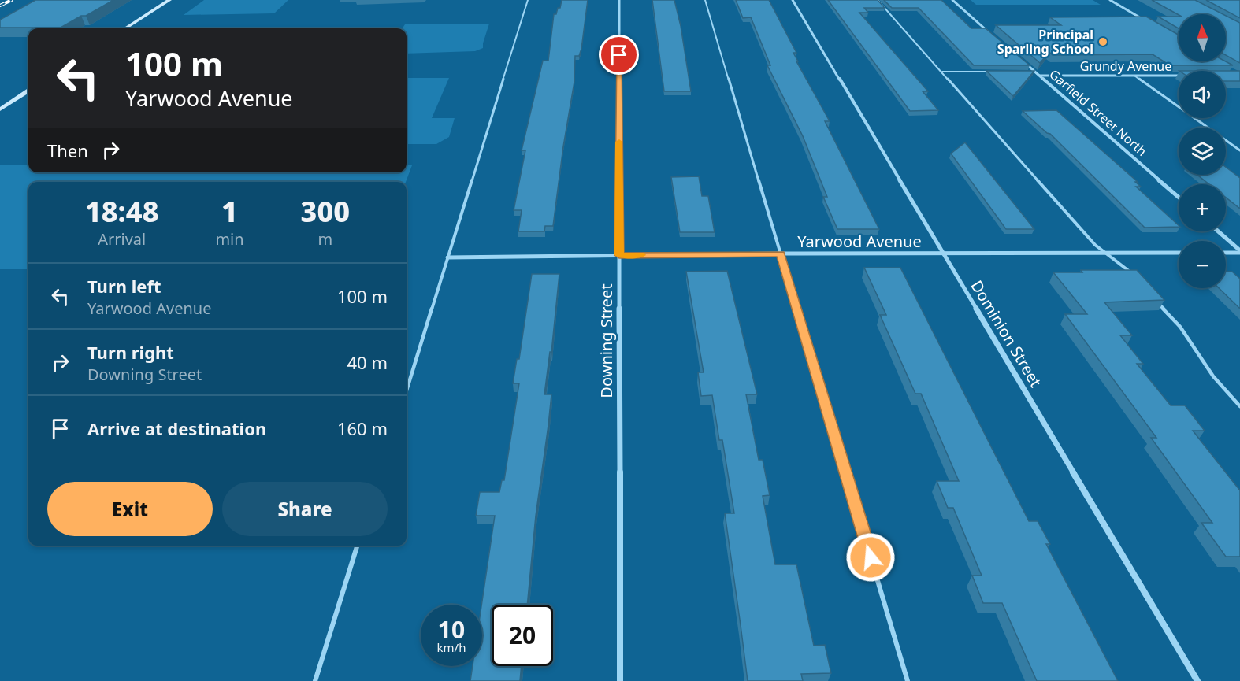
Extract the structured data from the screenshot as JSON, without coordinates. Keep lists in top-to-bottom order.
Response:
{
  "streets": {
    "street": [
      "Grundy Avenue",
      "Garfield Street North",
      "Yarwood Avenue",
      "Dominion Street",
      "Downing Street"
    ]
  },
  "crossings": [
    ["Grundy Avenue", "Garfield Street North"],
    ["Yarwood Avenue", "Dominion Street"],
    ["Yarwood Avenue", "Downing Street"]
  ],
  "places": ["Principal Sparling School"],
  "north": "top",
  "page": {
    "map_buttons": ["+", "−"],
    "turn": ["100 m", "Yarwood Avenue"],
    "then": "Then",
    "eta": [
      "18:48",
      "Arrival",
      "1",
      "min",
      "300",
      "m"
    ],
    "list": [
      {
        "name": "Turn left",
        "note": "Yarwood Avenue",
        "value": "100 m"
      },
      {
        "name": "Turn right",
        "note": "Downing Street",
        "value": "40 m"
      },
      {
        "name": "Arrive at destination",
        "value": "160 m"
      }
    ],
    "buttons": ["Exit", "Share"],
    "speed": "10 km/h",
    "limit": "20"
  }
}
